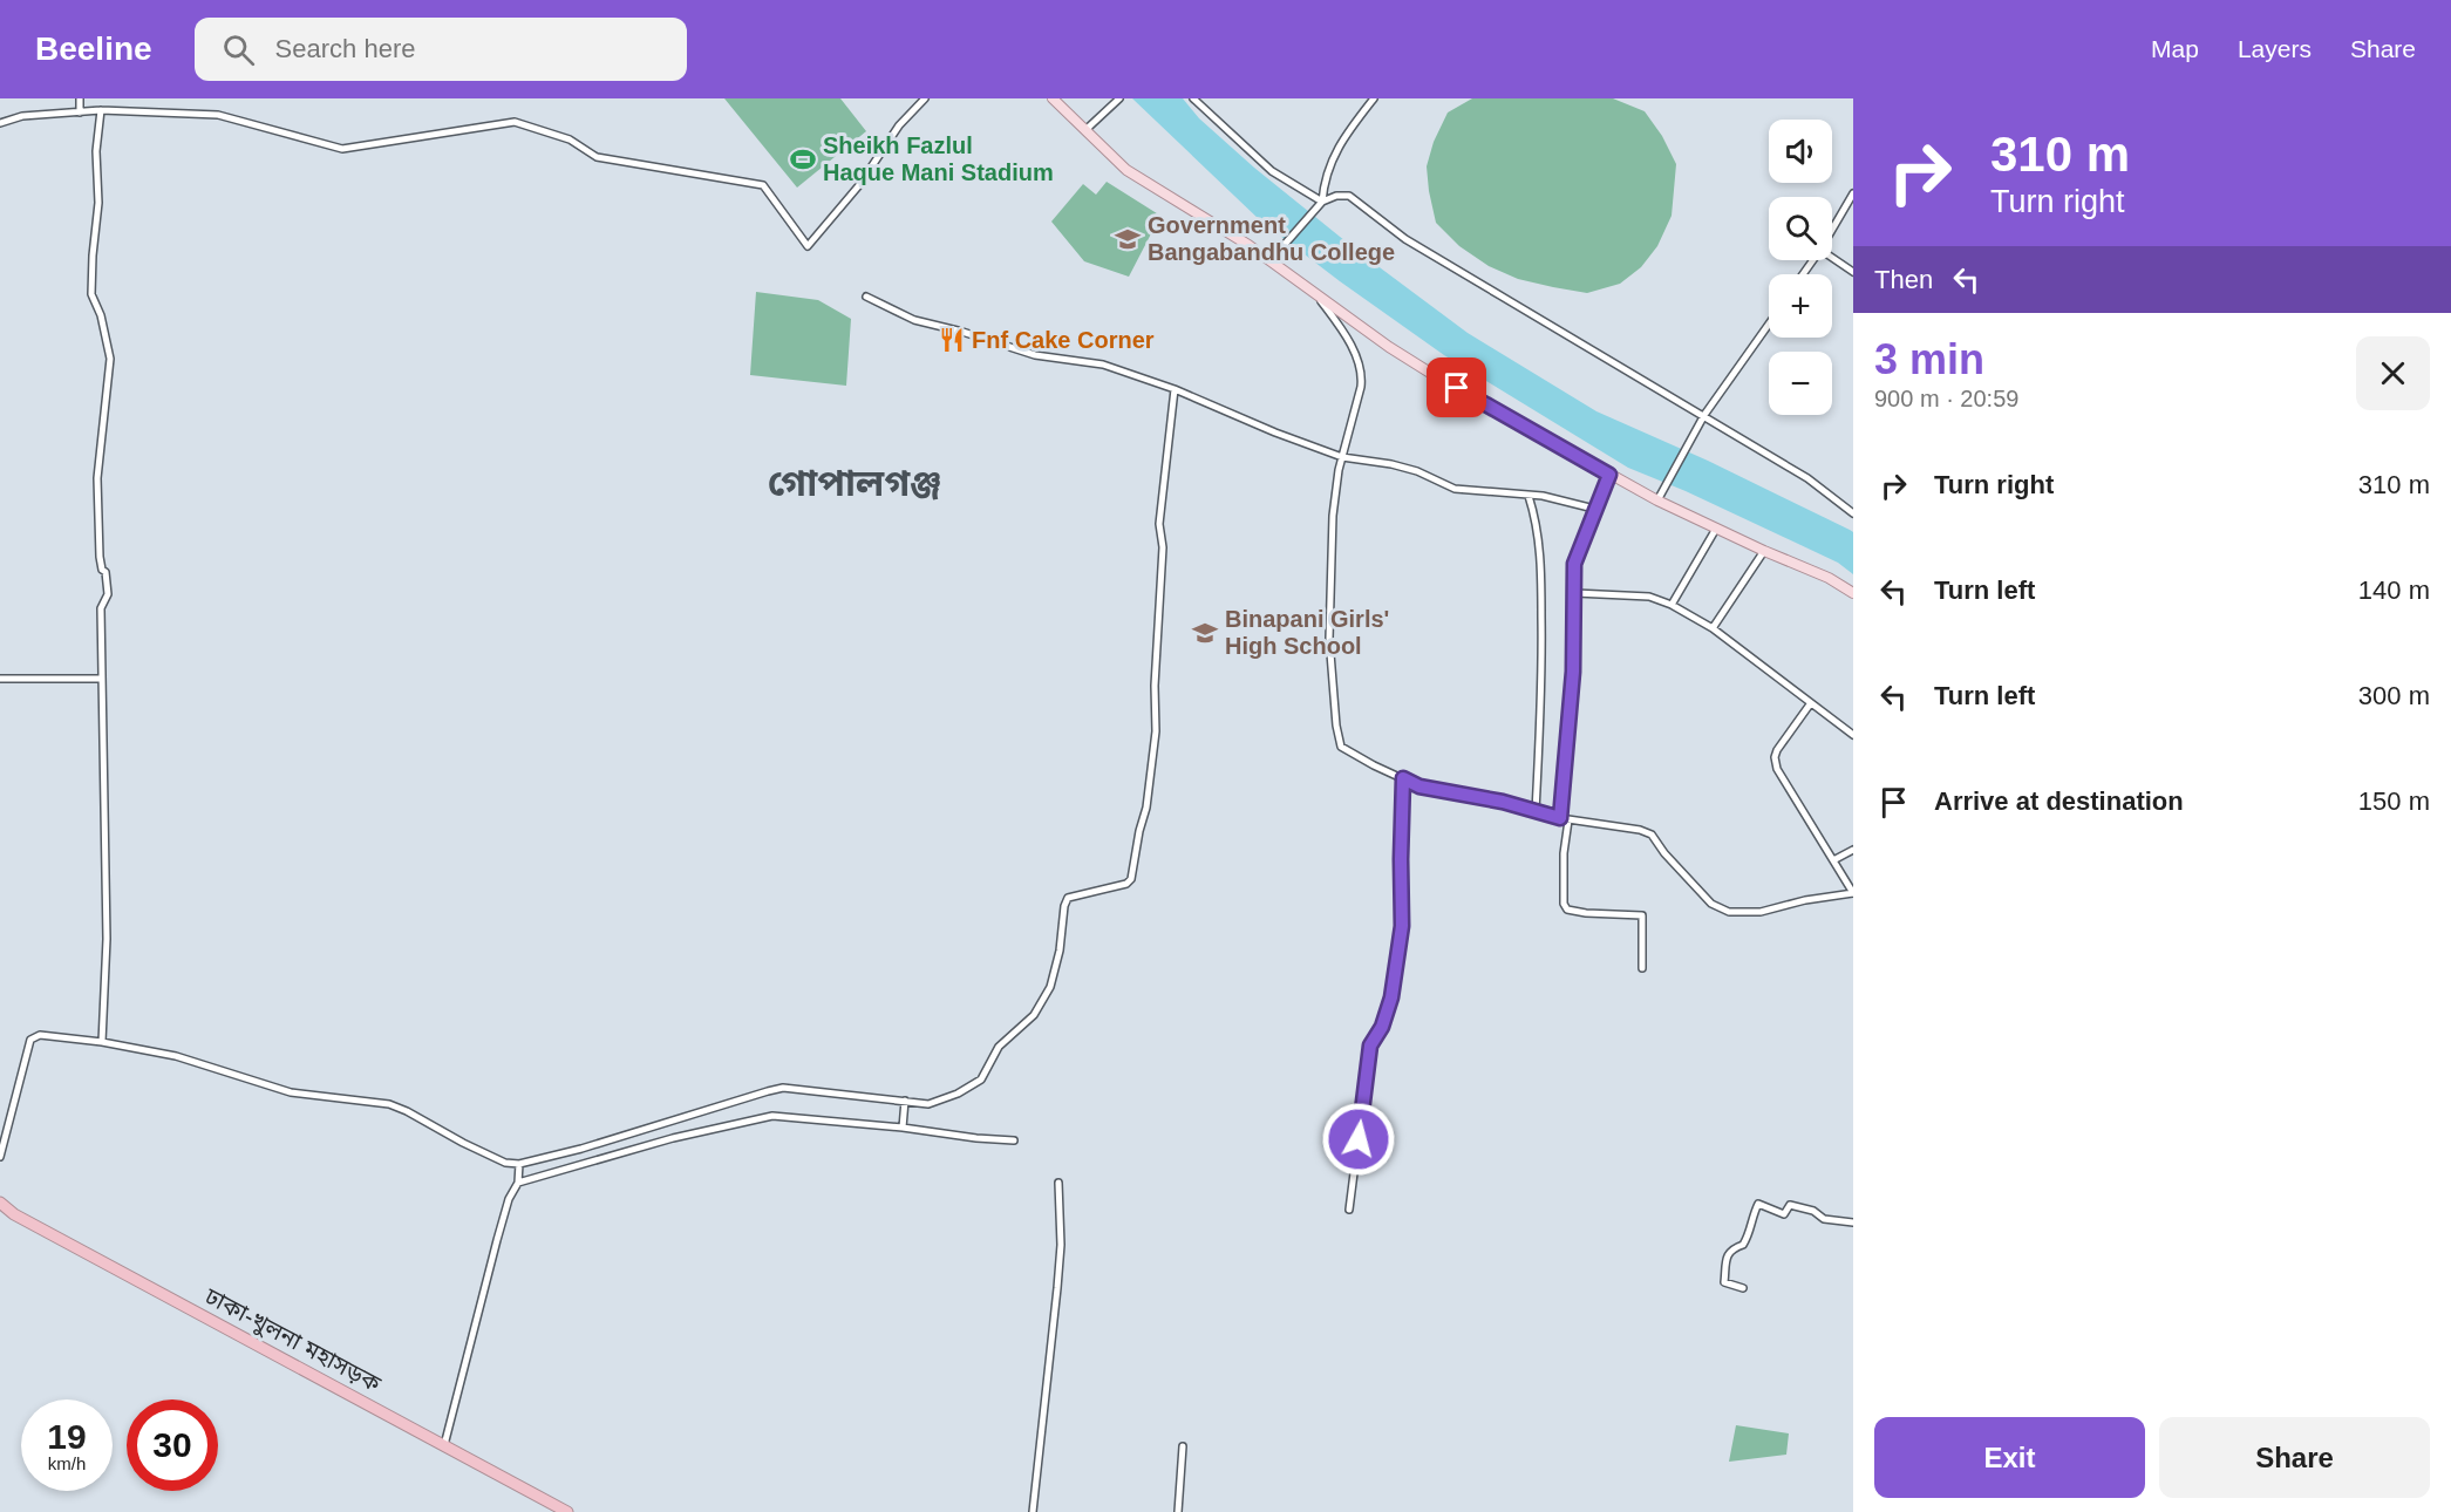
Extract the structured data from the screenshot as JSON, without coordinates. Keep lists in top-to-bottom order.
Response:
{
  "streets": {
    "highway": ["ঢাকা-খুলনা মহাসড়ক"]
  },
  "districts": ["গোপালগঞ্জ"],
  "places": {
    "sports": ["Sheikh Fazlul Haque Mani Stadium"],
    "school or university": ["Government Bangabandhu College", "Binapani Girls' High School"],
    "restaurant": ["Fnf Cake Corner"]
  },
  "page": {
    "header": "Beeline",
    "search": "Search here",
    "nav": ["Map", "Layers", "Share"],
    "turn": ["310 m", "Turn right"],
    "map_buttons": ["+", "−"],
    "then": "Then",
    "heading": ["3 min", "900 m · 20:59"],
    "list": [
      {
        "name": "Turn right",
        "value": "310 m"
      },
      {
        "name": "Turn left",
        "value": "140 m"
      },
      {
        "name": "Turn left",
        "value": "300 m"
      },
      {
        "name": "Arrive at destination",
        "value": "150 m"
      }
    ],
    "speed": "19 km/h",
    "limit": "30",
    "buttons": ["Exit", "Share"]
  }
}
